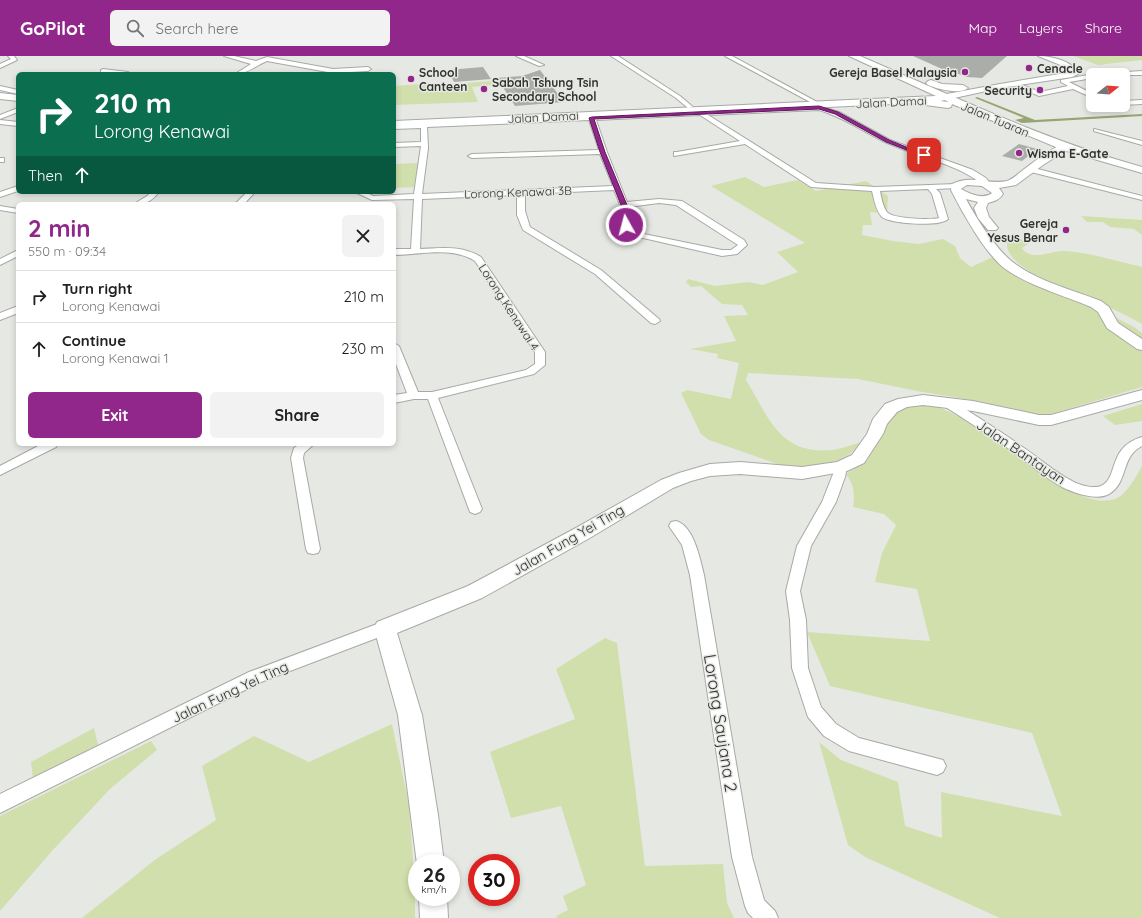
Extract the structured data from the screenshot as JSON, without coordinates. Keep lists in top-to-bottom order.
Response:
{
  "streets": {
    "main road": ["Jalan Damai", "Jalan Tuaran", "Jalan Fung Yei Ting"],
    "street": [
      "Lorong Kenawai 3B",
      "Lorong Kenawai 4",
      "Jalan Bantayan",
      "Lorong Saujana 2"
    ]
  },
  "crossings": [
    ["Jalan Bantayan", "Jalan Fung Yei Ting"]
  ],
  "places": [
    "Cenacle",
    "Gereja Basel Malaysia",
    "School Canteen",
    "Sabah Tshung Tsin Secondary School",
    "Security",
    "Wisma E-Gate",
    "Gereja Yesus Benar"
  ],
  "north": "right",
  "page": {
    "header": "GoPilot",
    "search": "Search here",
    "nav": ["Map", "Layers", "Share"],
    "turn": ["210 m", "Lorong Kenawai"],
    "then": "Then",
    "heading": ["2 min", "550 m · 09:34"],
    "list": [
      {
        "name": "Turn right",
        "note": "Lorong Kenawai",
        "value": "210 m"
      },
      {
        "name": "Continue",
        "note": "Lorong Kenawai 1",
        "value": "230 m"
      }
    ],
    "buttons": ["Exit", "Share"],
    "speed": "26 km/h",
    "limit": "30"
  }
}
